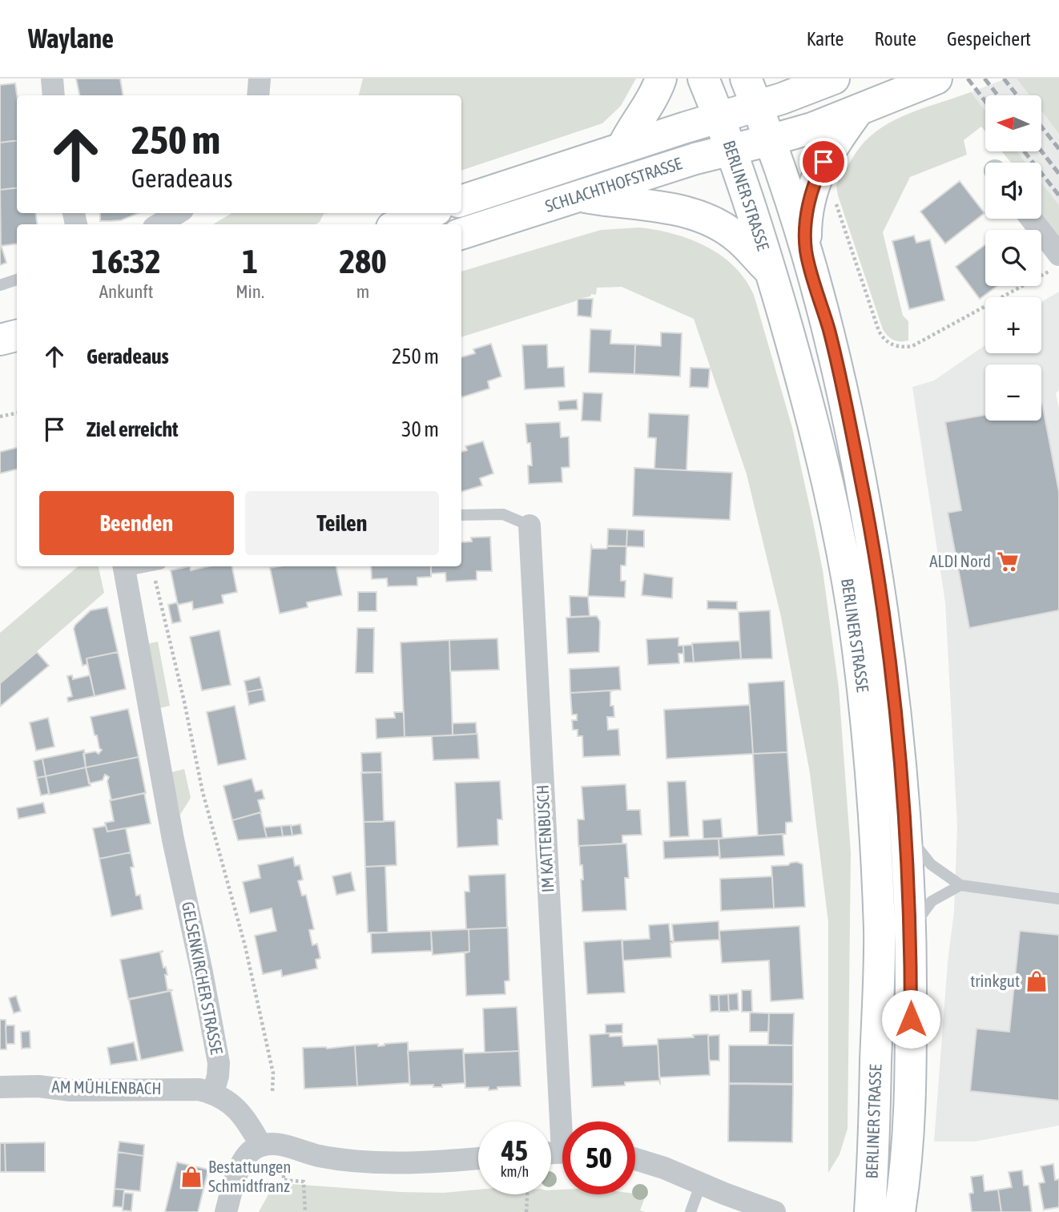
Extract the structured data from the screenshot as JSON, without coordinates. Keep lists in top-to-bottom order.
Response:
{
  "streets": {
    "main road": ["SCHLACHTHOFSTRASSE", "BERLINER STRASSE"],
    "street": ["IM KATTENBUSCH", "GELSENKIRCHER STRASSE", "AM MÜHLENBACH"]
  },
  "crossings": [
    ["SCHLACHTHOFSTRASSE", "BERLINER STRASSE"],
    ["GELSENKIRCHER STRASSE", "AM MÜHLENBACH"]
  ],
  "places": {
    "supermarket": ["ALDI Nord"],
    "shop": ["trinkgut", "Bestattungen Schmidtfranz"]
  },
  "north": "left",
  "page": {
    "header": "Waylane",
    "nav": ["Karte", "Route", "Gespeichert"],
    "map_buttons": ["+", "−"],
    "turn": ["250 m", "Geradeaus"],
    "eta": [
      "16:32",
      "Ankunft",
      "1",
      "Min.",
      "280",
      "m"
    ],
    "list": [
      {
        "name": "Geradeaus",
        "value": "250 m"
      },
      {
        "name": "Ziel erreicht",
        "value": "30 m"
      }
    ],
    "buttons": ["Beenden", "Teilen"],
    "speed": "45 km/h",
    "limit": "50"
  }
}
